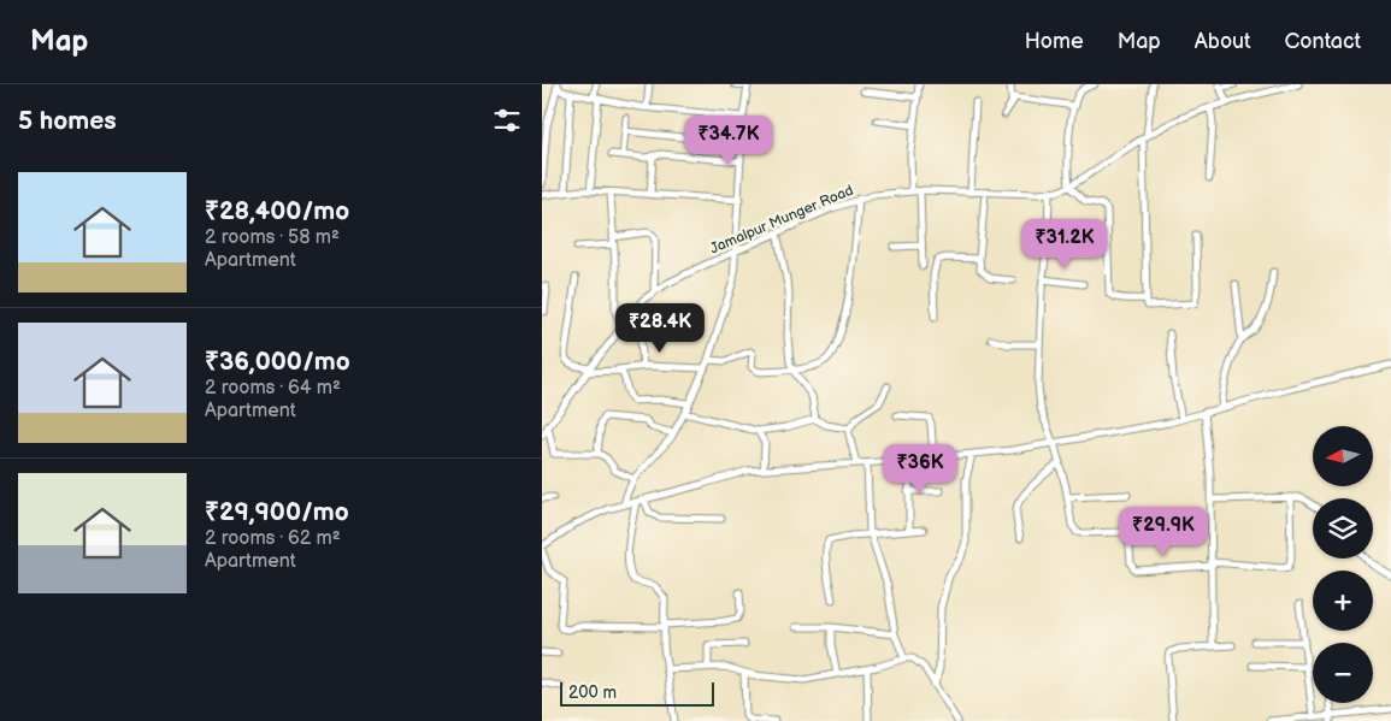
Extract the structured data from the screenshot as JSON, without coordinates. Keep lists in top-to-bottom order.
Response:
{
  "streets": {
    "street": ["Jamalpur Munger Road"]
  },
  "scale_bar": "200 m",
  "north": "left",
  "page": {
    "header": "Map",
    "nav": [
      "Home",
      "Map",
      "About",
      "Contact"
    ],
    "heading": "5 homes",
    "price": [
      "₹34.7K",
      "₹31.2K",
      "₹28.4K",
      "₹36K",
      "₹29.9K"
    ],
    "list": [
      {
        "name": "₹28,400/mo",
        "note": "2 rooms · 58 m² · Apartment"
      },
      {
        "name": "₹36,000/mo",
        "note": "2 rooms · 64 m² · Apartment"
      },
      {
        "name": "₹29,900/mo",
        "note": "2 rooms · 62 m² · Apartment"
      }
    ],
    "map_buttons": ["+", "−"],
    "scale": "200 m"
  }
}
